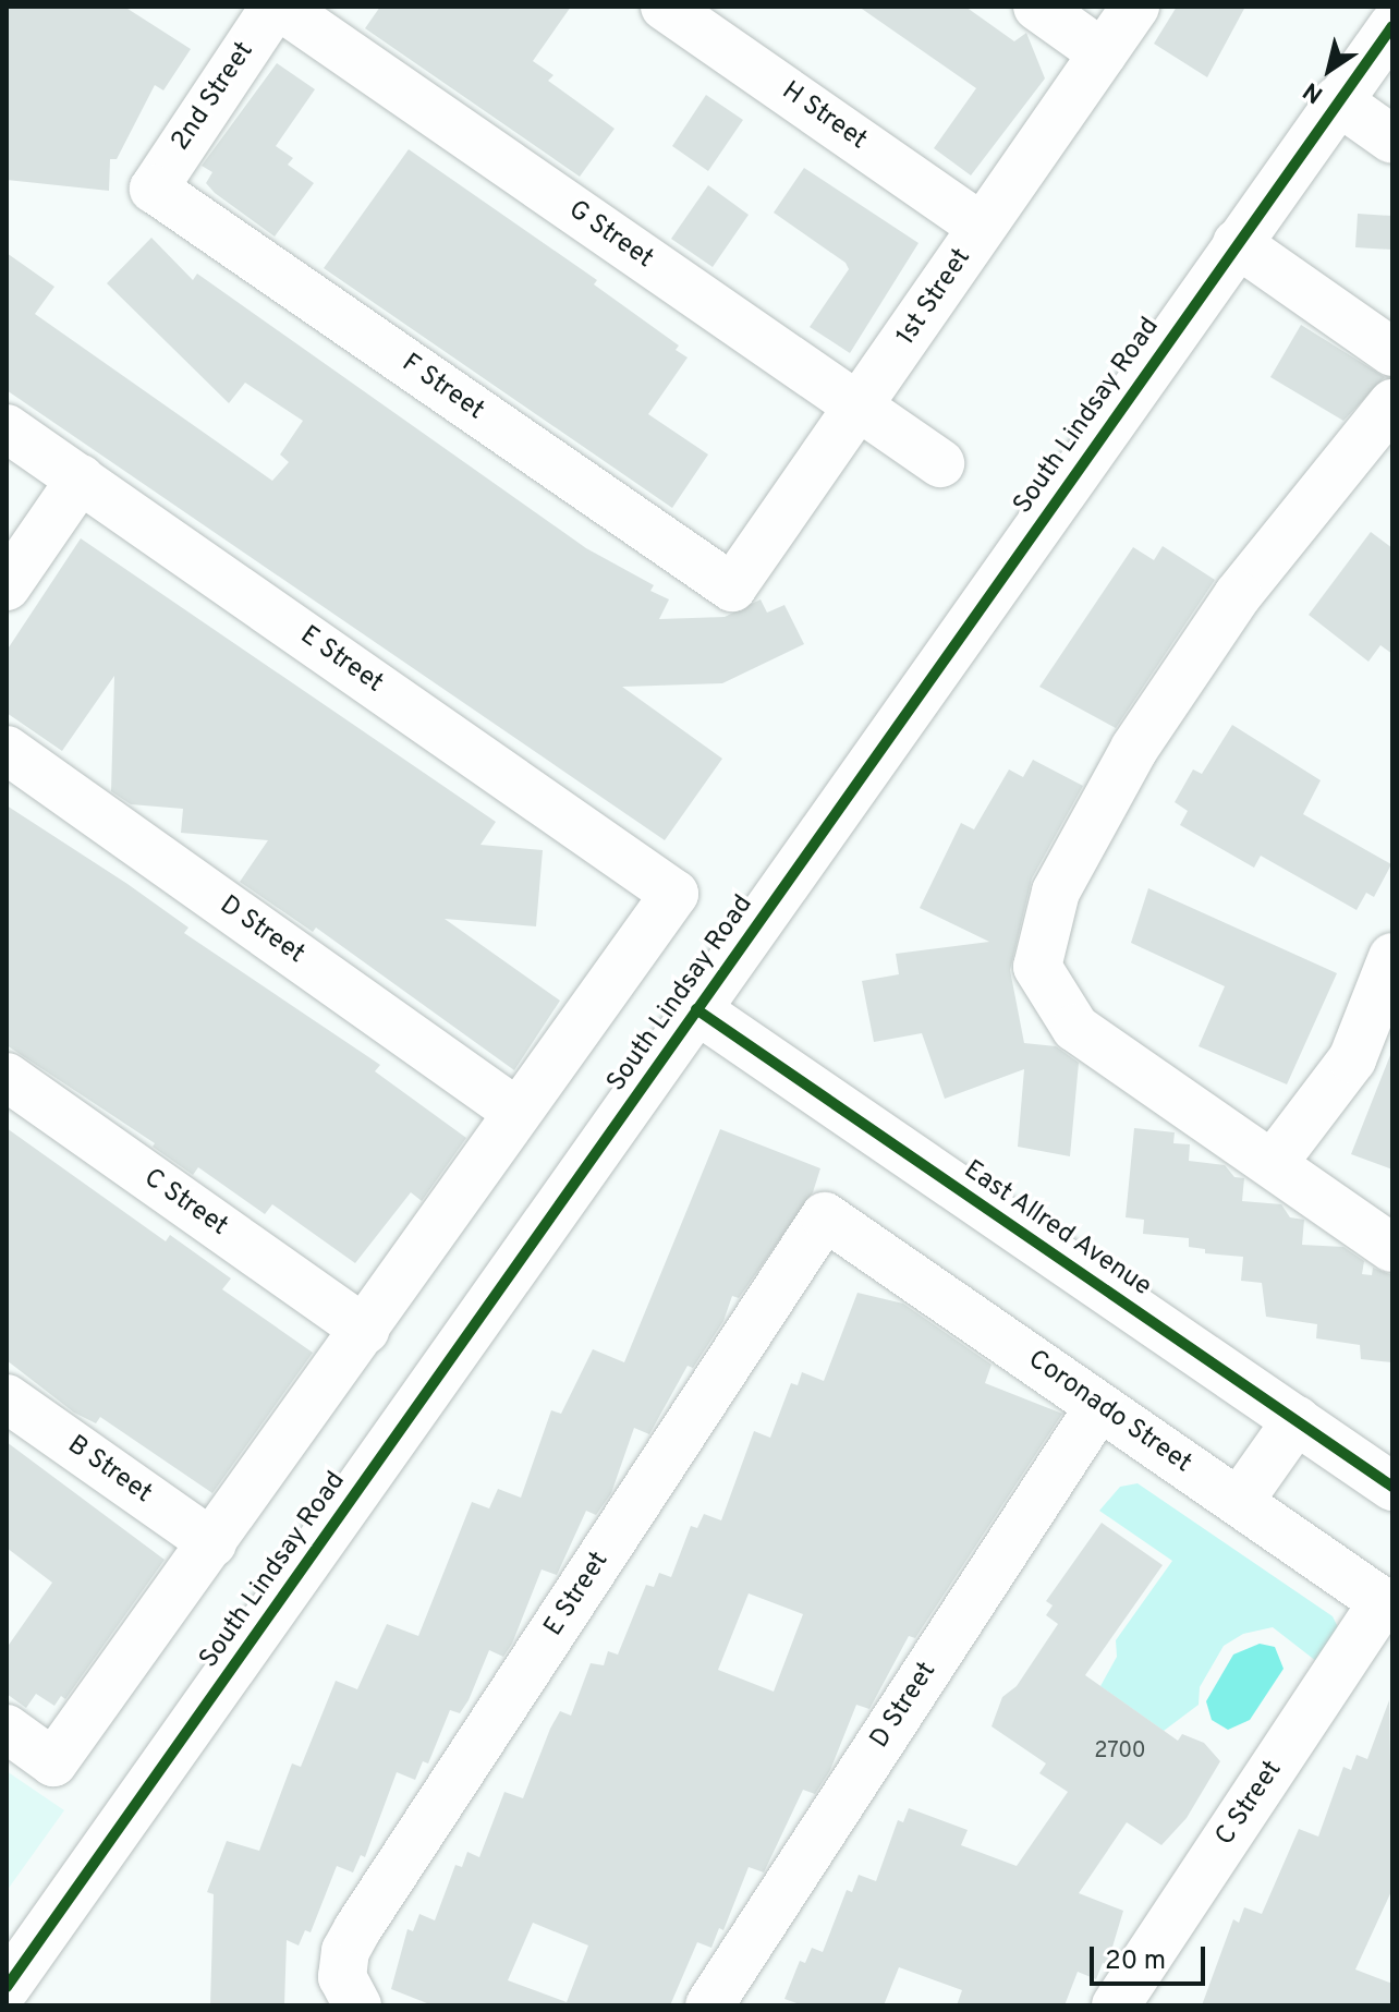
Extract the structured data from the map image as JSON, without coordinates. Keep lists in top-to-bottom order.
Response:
{
  "streets": {
    "main road": [
      "2nd Street",
      "H Street",
      "G Street",
      "1st Street",
      "F Street",
      "South Lindsay Road",
      "E Street",
      "D Street",
      "C Street",
      "East Allred Avenue",
      "Coronado Street",
      "B Street"
    ]
  },
  "crossings": [
    ["2nd Street", "G Street"],
    ["2nd Street", "F Street"],
    ["H Street", "1st Street"],
    ["G Street", "1st Street"],
    ["1st Street", "F Street"],
    ["South Lindsay Road", "East Allred Avenue"],
    ["E Street", "D Street"],
    ["E Street", "Coronado Street"],
    ["D Street", "Coronado Street"],
    ["C Street", "Coronado Street"]
  ],
  "house_numbers": ["2700"],
  "scale_bar": "20 m",
  "north": "bottom left"
}
